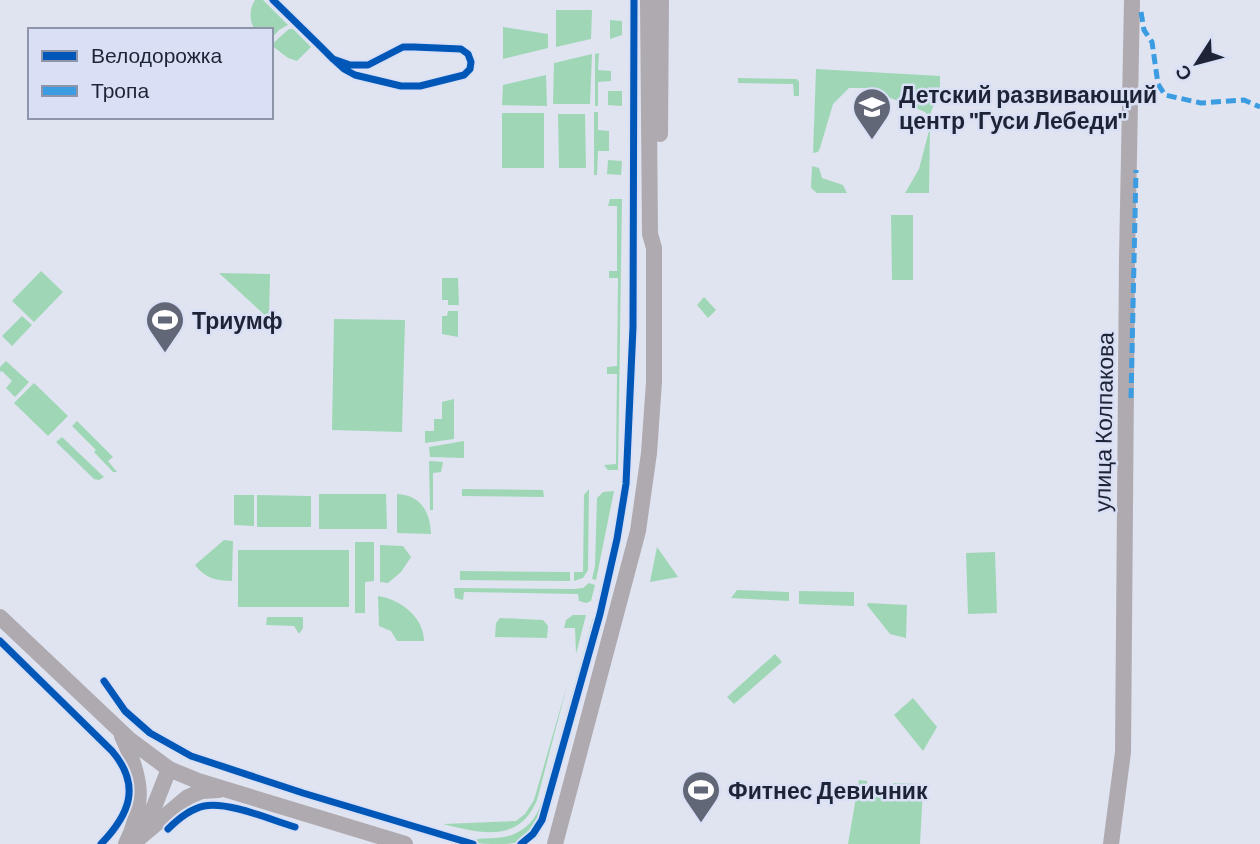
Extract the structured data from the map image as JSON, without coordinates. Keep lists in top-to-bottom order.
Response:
{
  "streets": {
    "street": ["улица Колпакова"]
  },
  "places": {
    "school or university": ["Детский развивающий центр \"Гуси Лебеди\""],
    "sports": ["Триумф", "Фитнес Девичник"]
  },
  "legend": ["Велодорожка", "Тропа"],
  "north": "bottom left"
}
